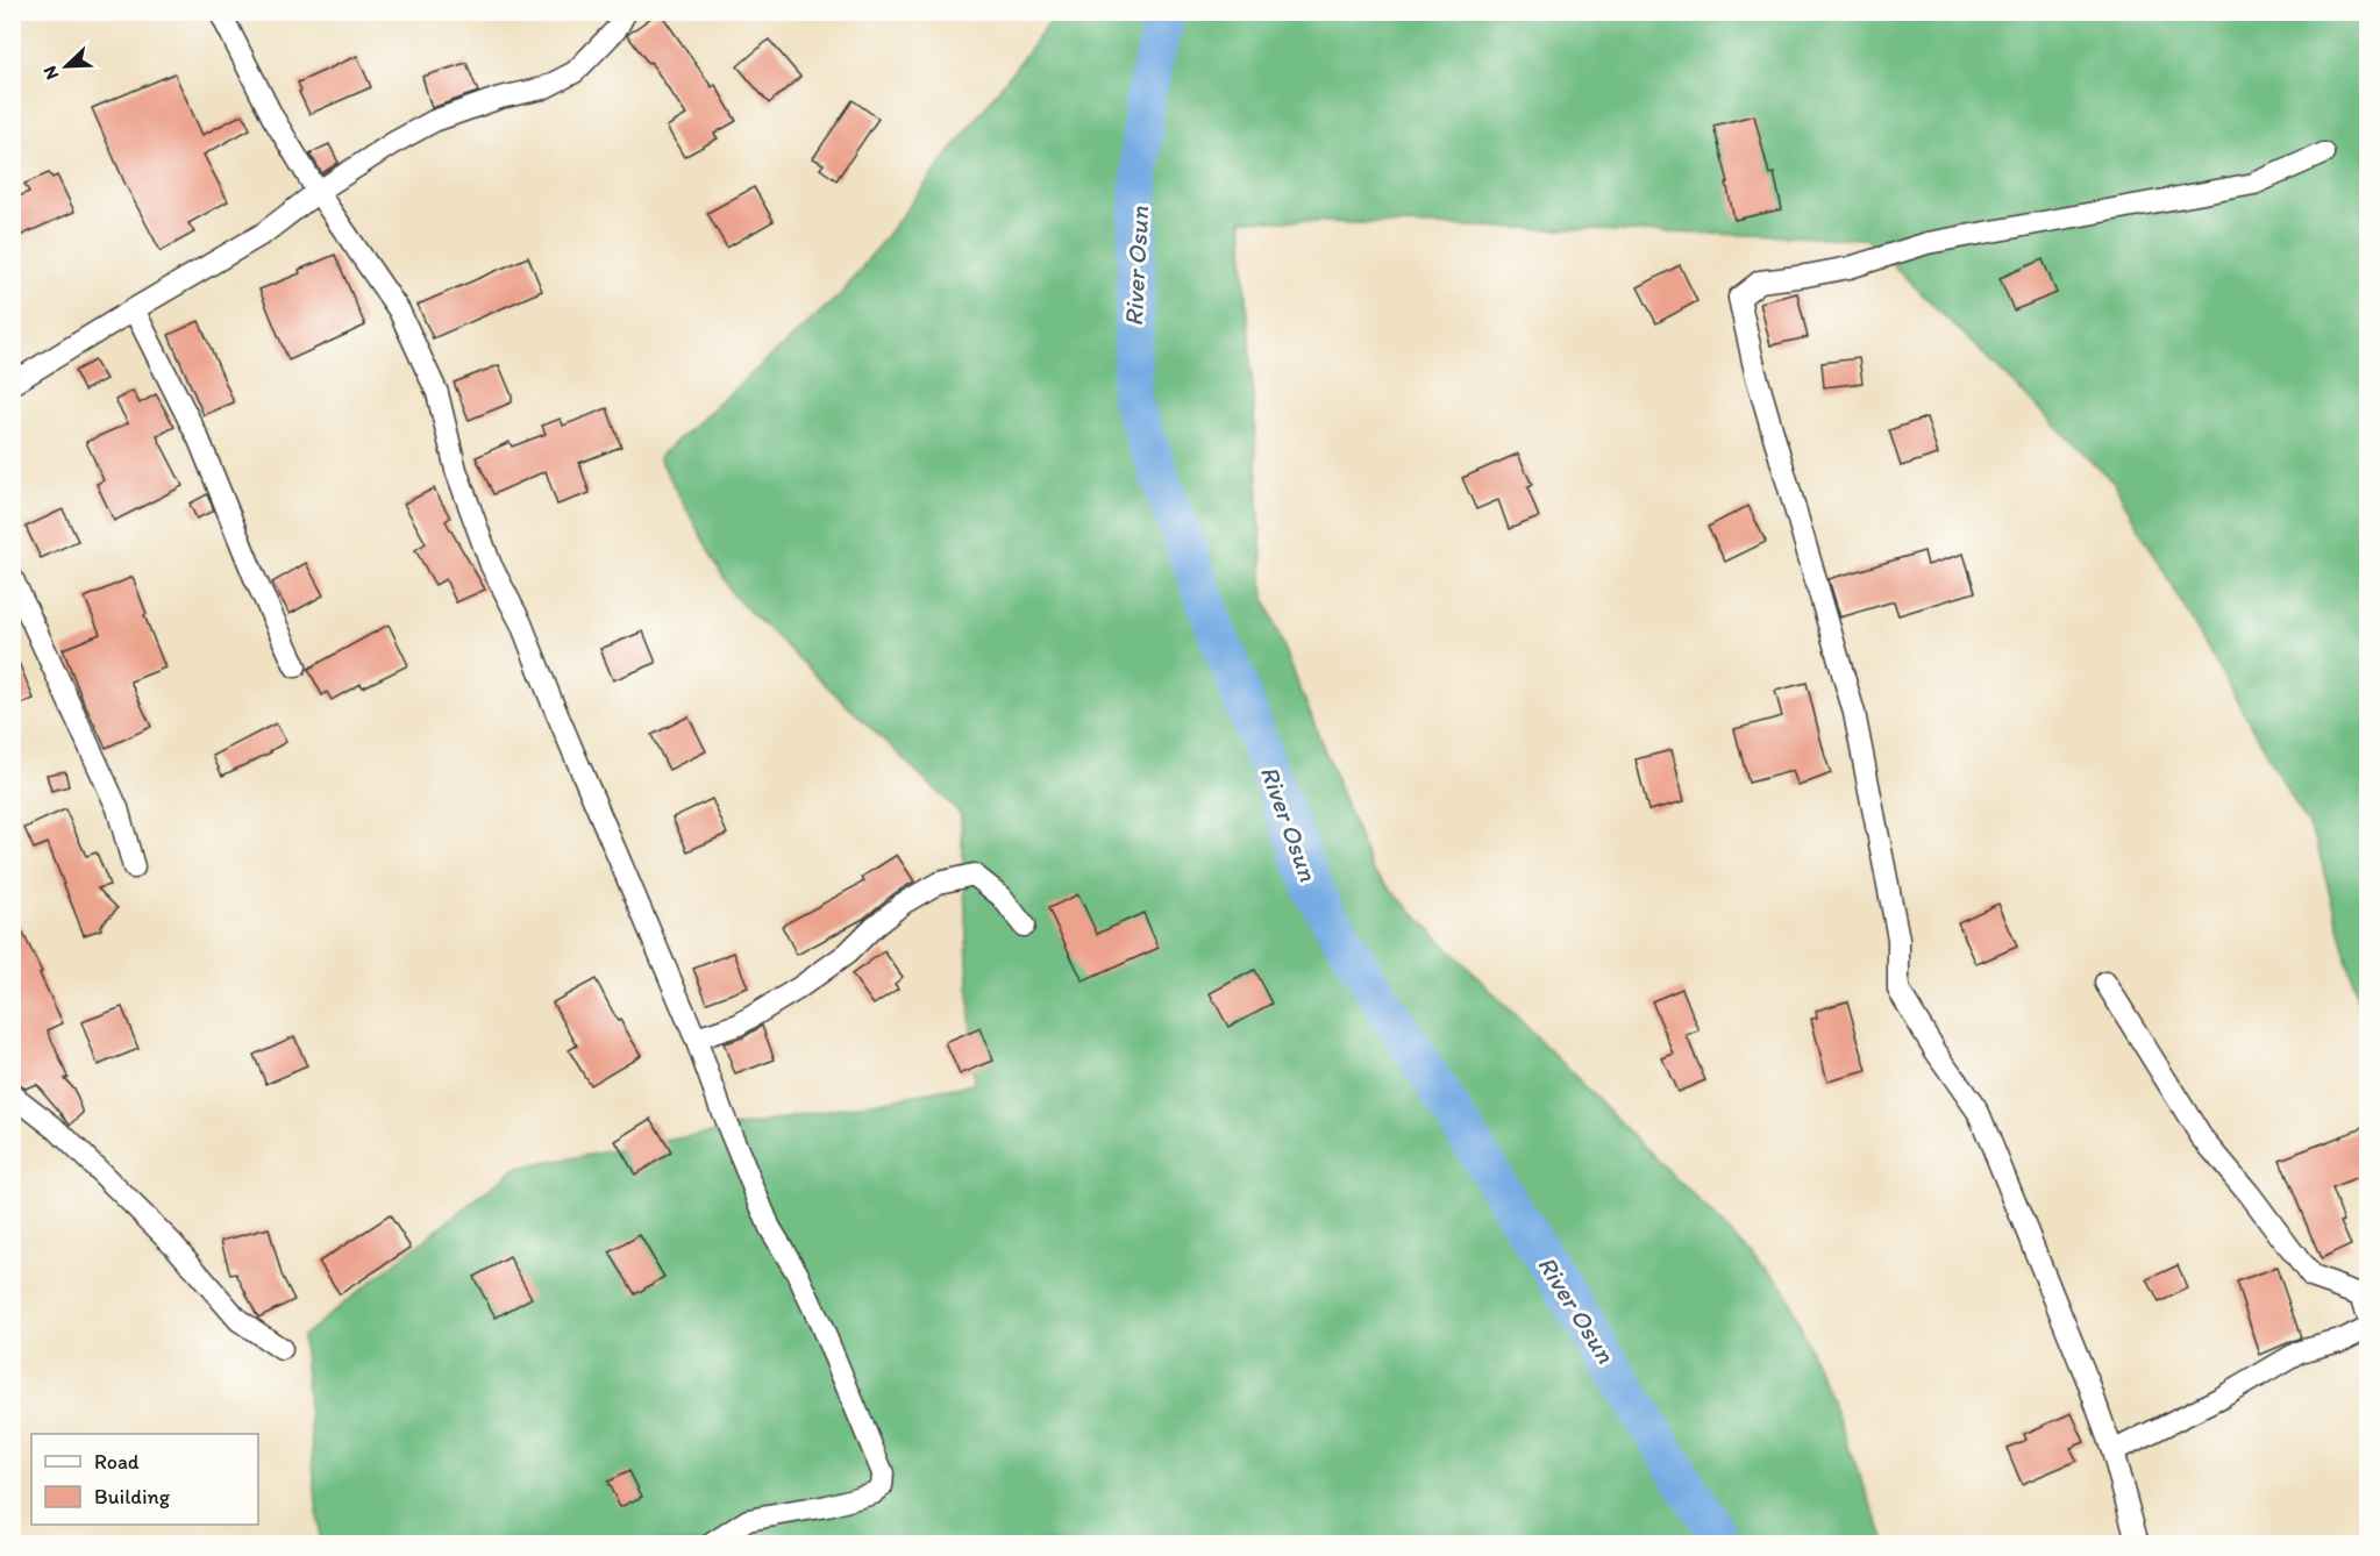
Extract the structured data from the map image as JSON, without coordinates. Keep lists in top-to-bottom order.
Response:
{
  "water": ["River Osun"],
  "legend": ["Road", "Building"],
  "north": "bottom left"
}
